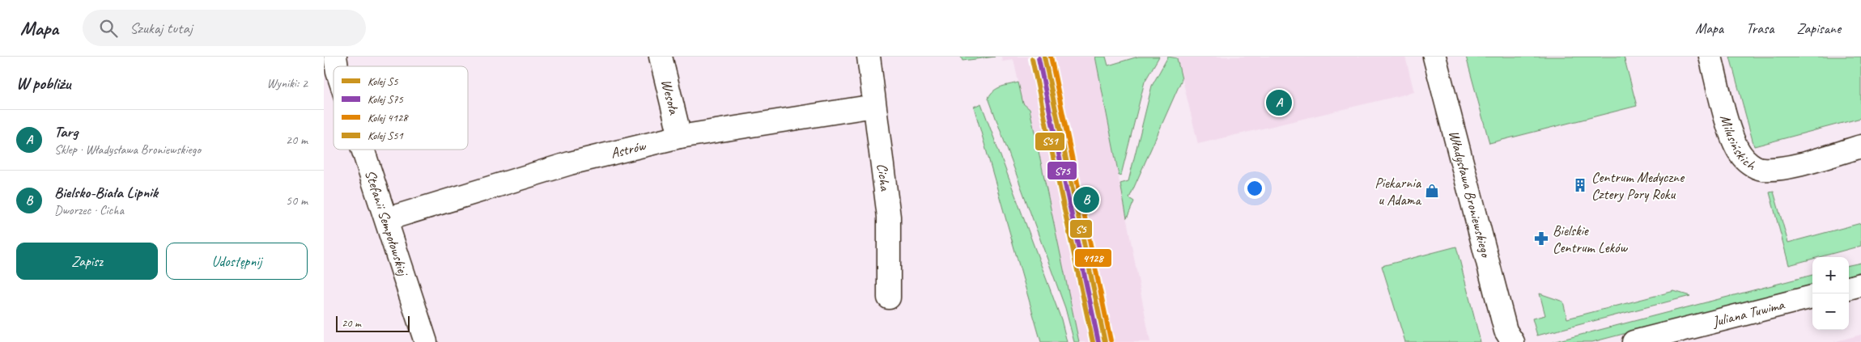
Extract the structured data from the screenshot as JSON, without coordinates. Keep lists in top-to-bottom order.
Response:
{
  "streets": {
    "street": [
      "Wesoła",
      "Milusińskich",
      "Astrów",
      "Cicha",
      "Władysława Broniewskiego",
      "Stefanii Sempołowskiej",
      "Juliana Tuwima"
    ]
  },
  "crossings": [
    ["Wesoła", "Astrów"],
    ["Astrów", "Cicha"],
    ["Astrów", "Stefanii Sempołowskiej"]
  ],
  "places": {
    "building": ["Centrum Medyczne Cztery Pory Roku"],
    "shop": ["Piekarnia u Adama"],
    "pharmacy": ["Bielskie Centrum Leków"]
  },
  "lines": [
    "rail line S5",
    "rail line 4128",
    "rail line S75",
    "rail line S51"
  ],
  "legend": [
    "Kolej S5",
    "Kolej S75",
    "Kolej 4128",
    "Kolej S51"
  ],
  "scale_bar": "20 m",
  "page": {
    "header": "Mapa",
    "search": "Szukaj tutaj",
    "nav": ["Mapa", "Trasa", "Zapisane"],
    "heading": ["W pobliżu", "Wyniki: 2"],
    "pins": ["A", "B"],
    "list": [
      {
        "mark": "A",
        "name": "Targ",
        "note": "Sklep · Władysława Broniewskiego",
        "value": "20 m"
      },
      {
        "mark": "B",
        "name": "Bielsko-Biała Lipnik",
        "note": "Dworzec · Cicha",
        "value": "50 m"
      }
    ],
    "buttons": ["Zapisz", "Udostępnij"],
    "map_buttons": ["+", "−"],
    "scale": "20 m"
  }
}
